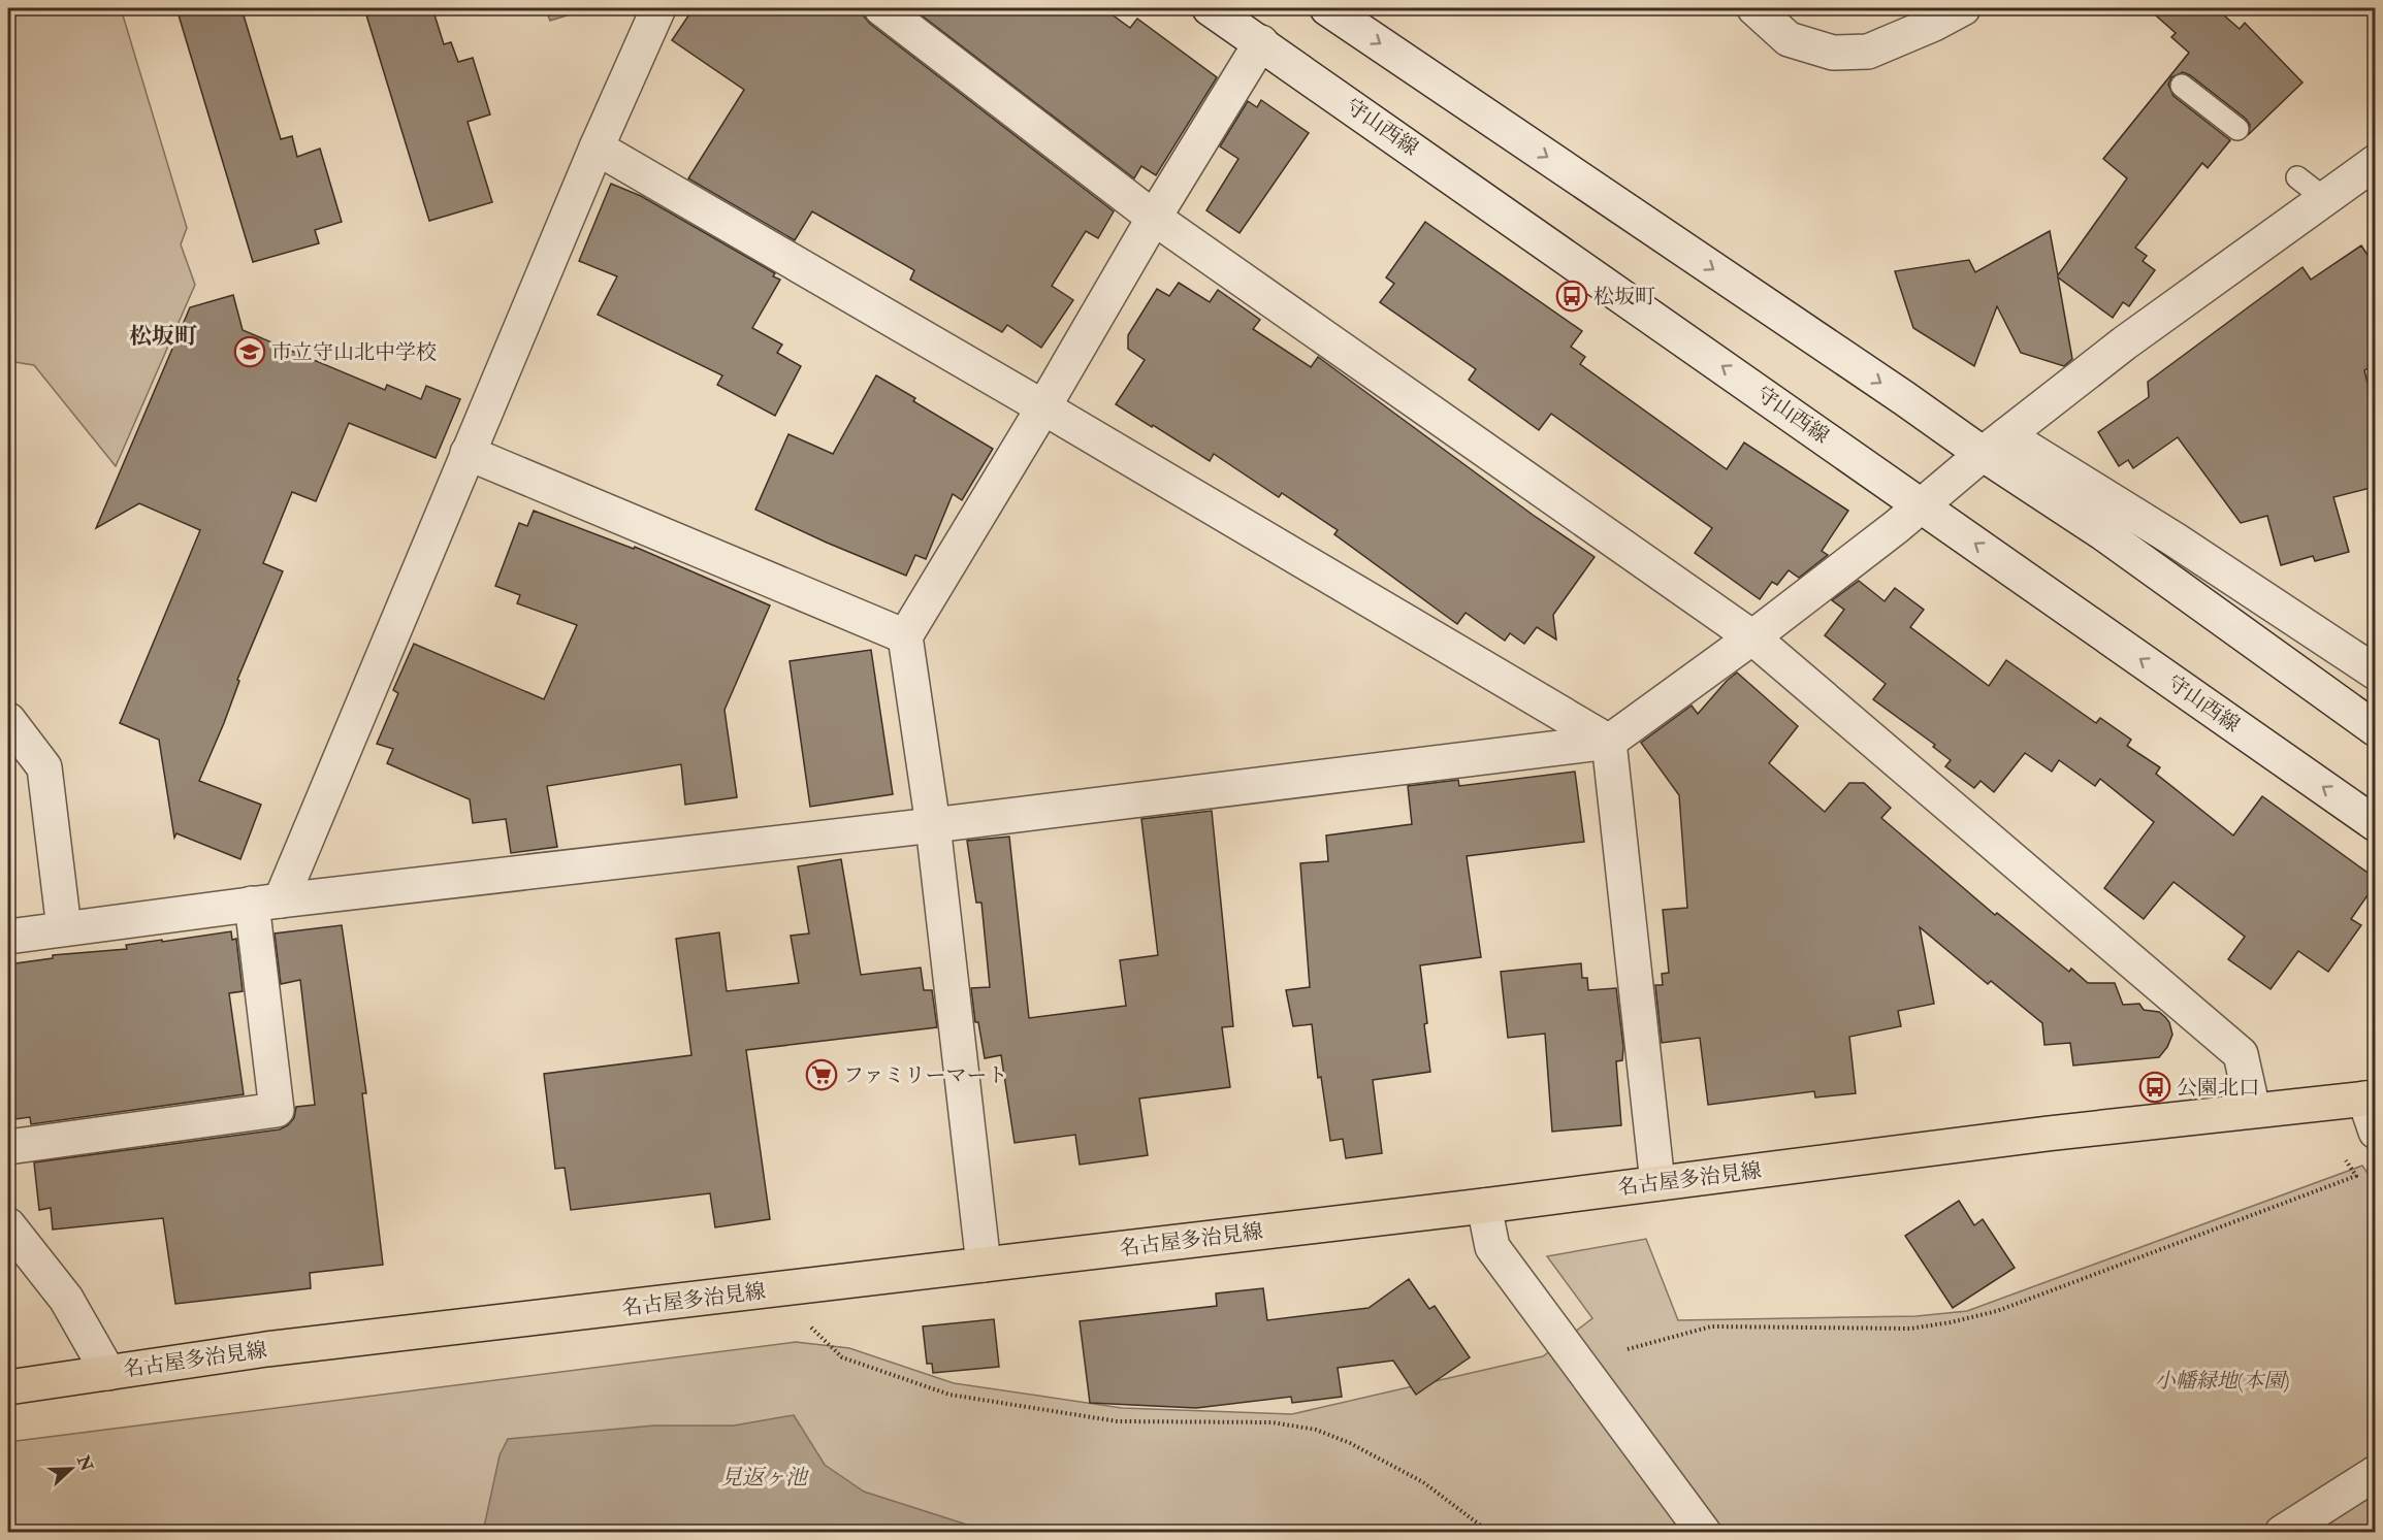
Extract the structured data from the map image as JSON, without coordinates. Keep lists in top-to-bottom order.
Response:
{
  "streets": {
    "main road": ["名古屋多治見線"],
    "street": ["守山西線"]
  },
  "districts": ["松坂町"],
  "water": ["見返ヶ池"],
  "parks": ["小幡緑地(本園)"],
  "places": {
    "bus stop": ["松坂町", "公園北口"],
    "school or university": ["市立守山北中学校"],
    "supermarket": ["ファミリーマート"]
  },
  "north": "right"
}
